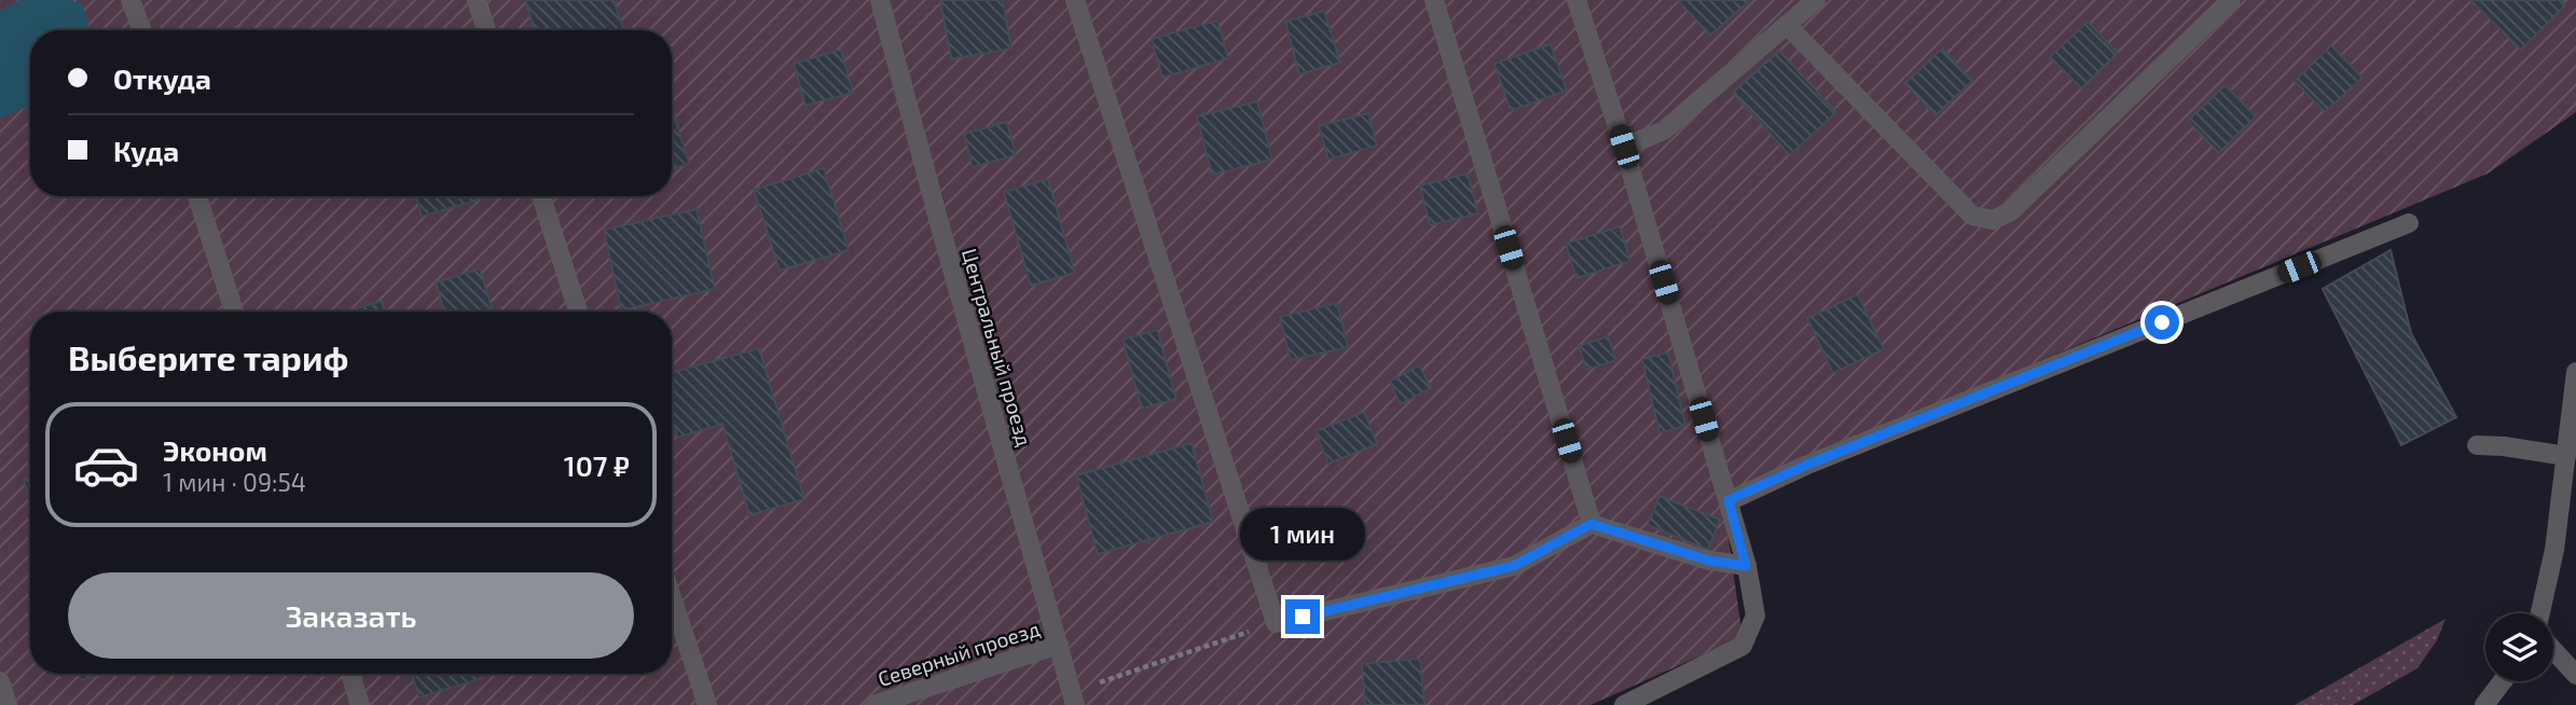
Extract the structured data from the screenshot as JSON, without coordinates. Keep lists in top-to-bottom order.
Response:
{
  "streets": {
    "street": ["Центральный проезд", "Северный проезд"]
  },
  "crossings": [
    ["Центральный проезд", "Северный проезд"]
  ],
  "page": {
    "banner": ["Откуда", "Куда"],
    "heading": "Выберите тариф",
    "list": [
      {
        "name": "Эконом",
        "note": "1 мин · 09:54",
        "value": "107 ₽"
      }
    ],
    "bubble": "1 мин",
    "buttons": "Заказать"
  }
}
